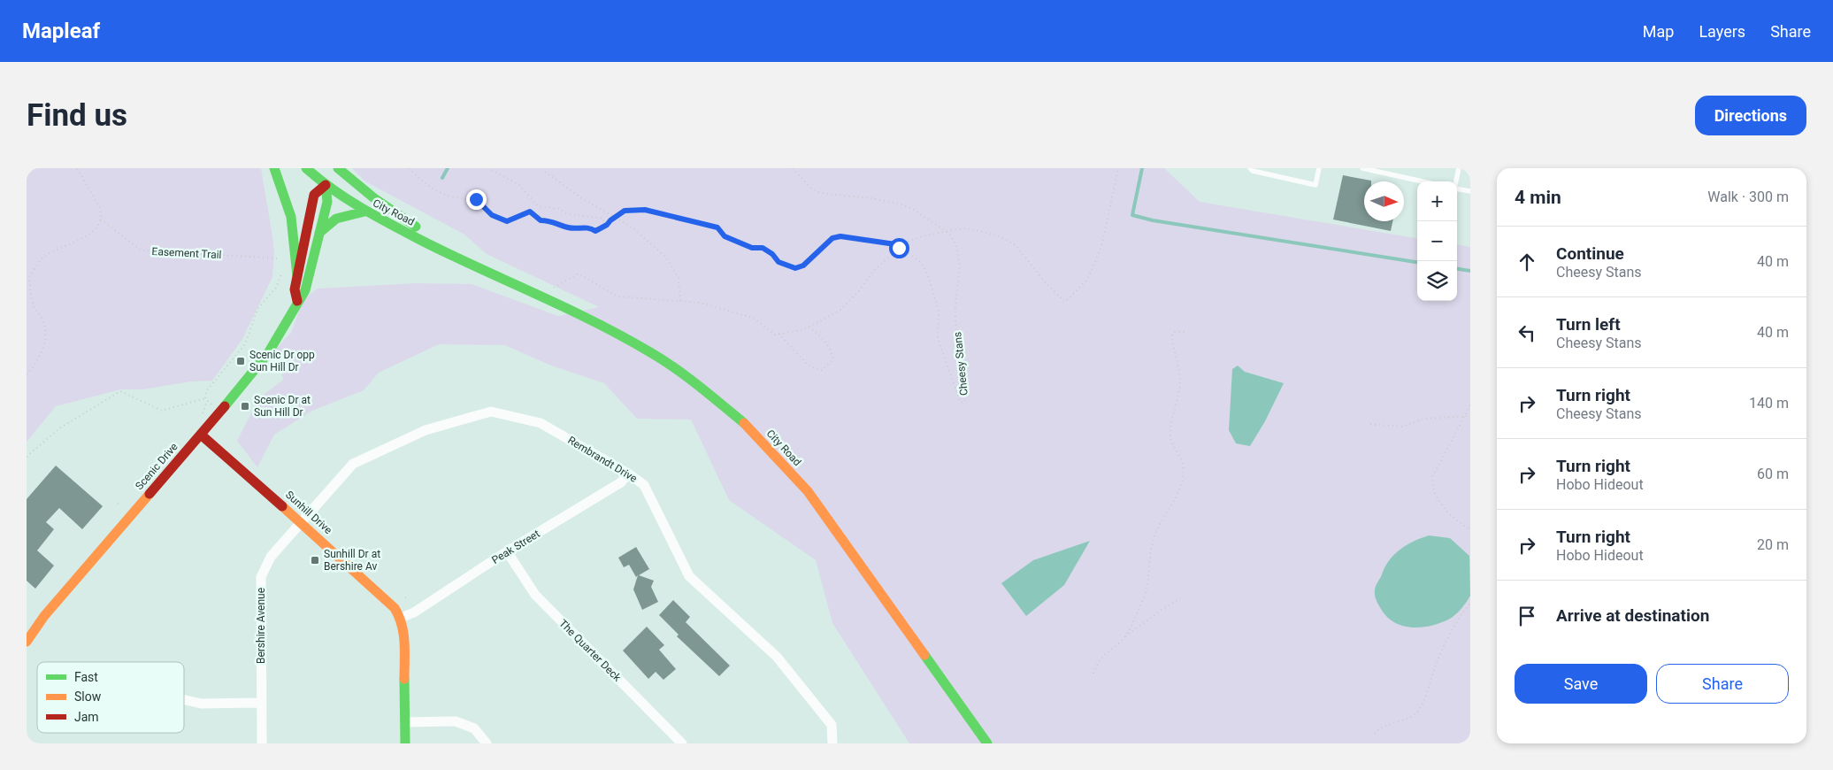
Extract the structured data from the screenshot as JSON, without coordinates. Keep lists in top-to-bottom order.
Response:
{
  "streets": {
    "main road": ["City Road", "Scenic Drive", "Sunhill Drive"],
    "street": [
      "Rembrandt Drive",
      "Peak Street",
      "Bershire Avenue",
      "The Quarter Deck"
    ],
    "path": ["Easement Trail", "Cheesy Stans"]
  },
  "crossings": [
    ["City Road", "Scenic Drive"],
    ["Rembrandt Drive", "Sunhill Drive"],
    ["Rembrandt Drive", "Peak Street"],
    ["Rembrandt Drive", "Bershire Avenue"],
    ["Scenic Drive", "Sunhill Drive"],
    ["Sunhill Drive", "Peak Street"],
    ["Sunhill Drive", "Bershire Avenue"],
    ["Peak Street", "The Quarter Deck"]
  ],
  "places": {
    "transit": ["Scenic Dr opp Sun Hill Dr", "Scenic Dr at Sun Hill Dr", "Sunhill Dr at Bershire Av"]
  },
  "legend": ["Fast", "Slow", "Jam"],
  "north": "right",
  "page": {
    "header": "Mapleaf",
    "nav": ["Map", "Layers", "Share"],
    "buttons": [
      "Directions",
      ["Save", "Share"]
    ],
    "title": "Find us",
    "heading": ["4 min", "Walk · 300 m"],
    "map_buttons": ["+", "−"],
    "list": [
      ["Continue", "Cheesy Stans", "40 m"],
      ["Turn left", "Cheesy Stans", "40 m"],
      ["Turn right", "Cheesy Stans", "140 m"],
      ["Turn right", "Hobo Hideout", "60 m"],
      ["Turn right", "Hobo Hideout", "20 m"],
      "Arrive at destination"
    ]
  }
}
